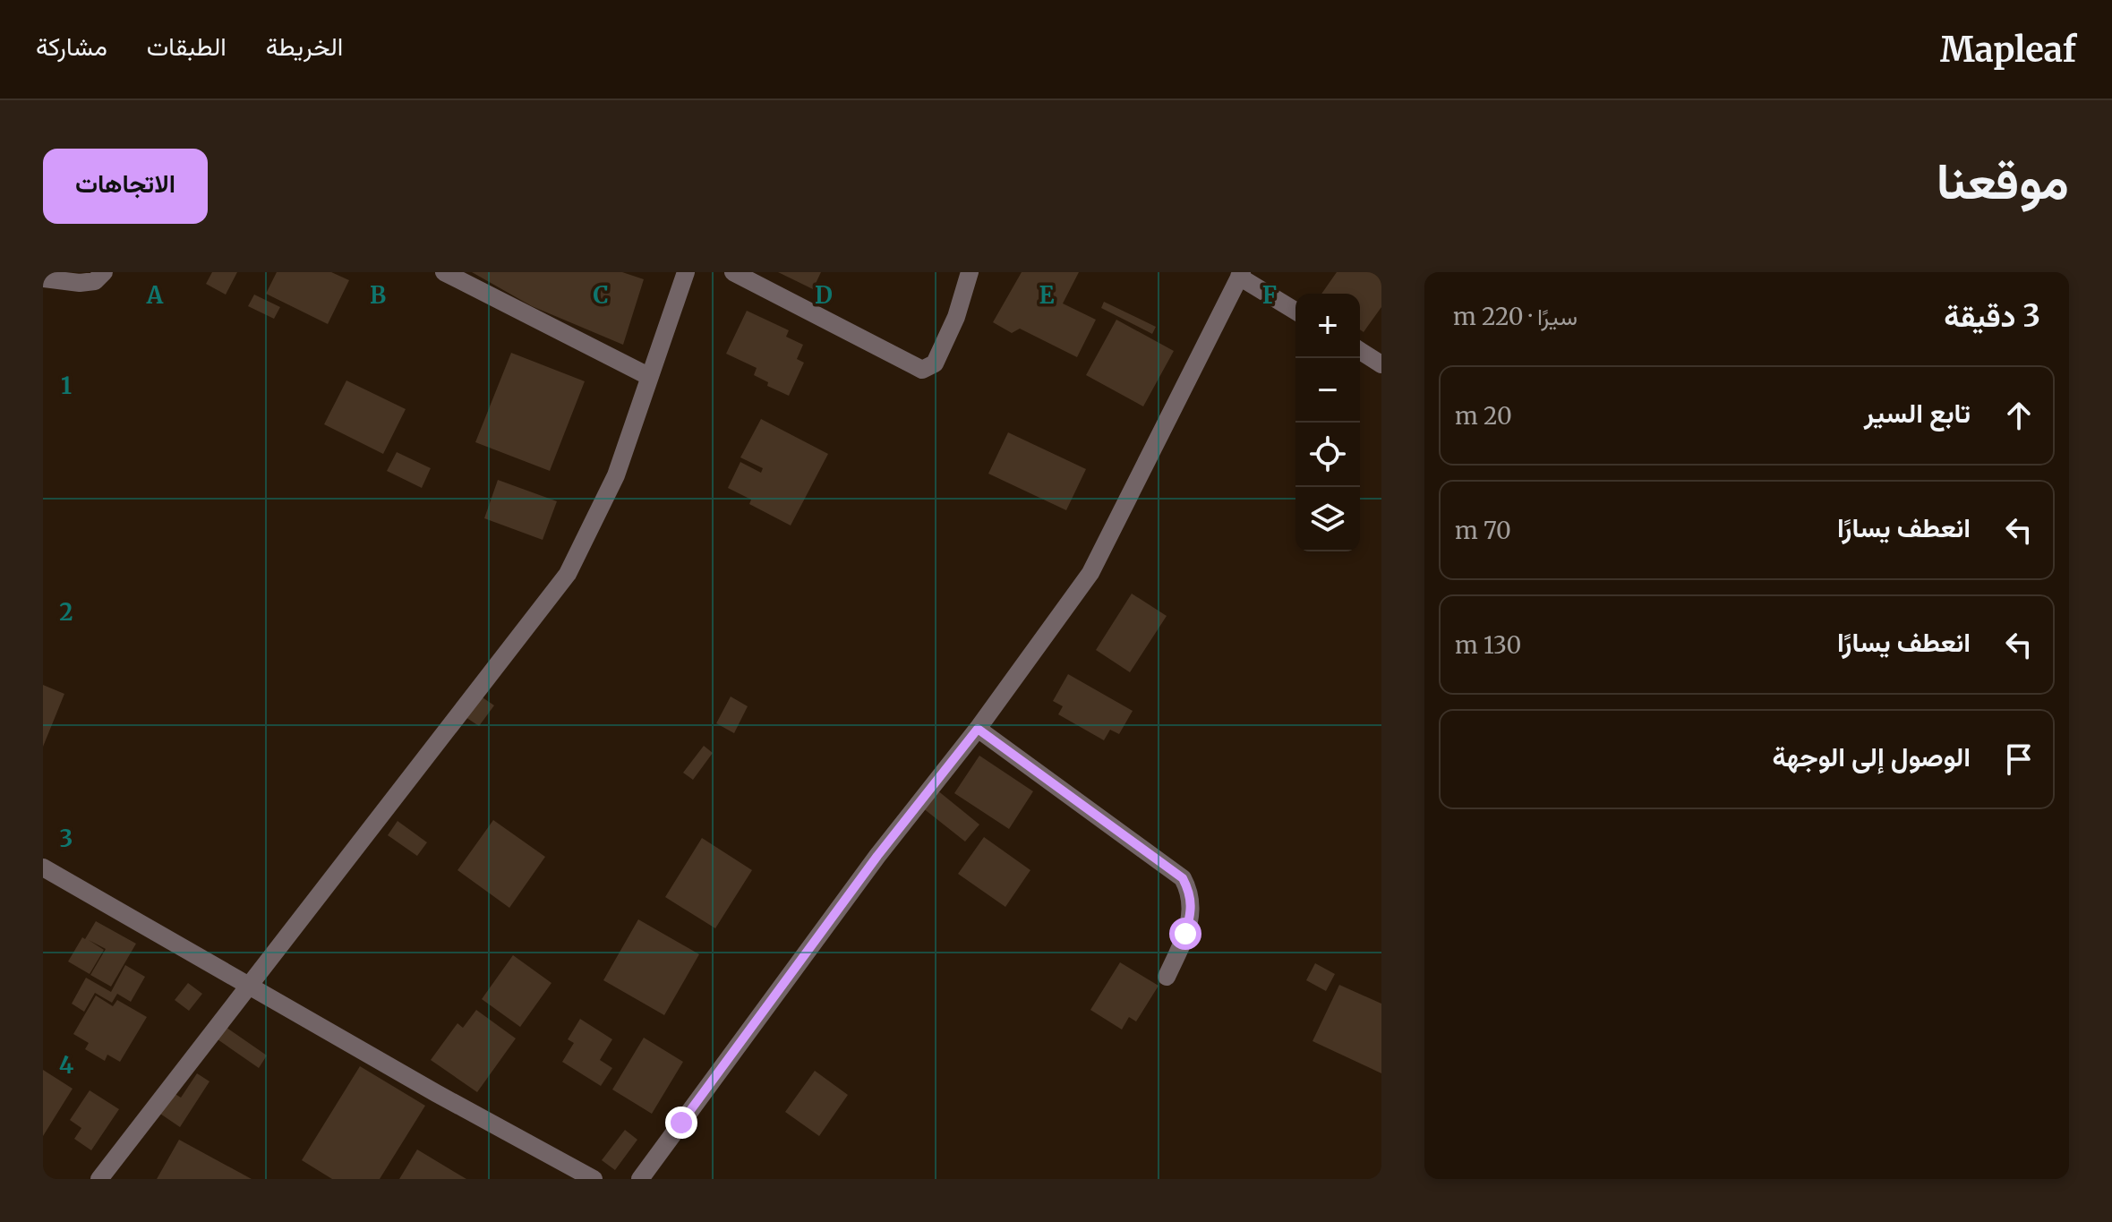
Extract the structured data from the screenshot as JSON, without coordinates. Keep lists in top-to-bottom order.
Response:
{
  "page": {
    "header": "Mapleaf",
    "nav": ["الخريطة", "الطبقات", "مشاركة"],
    "title": "موقعنا",
    "buttons": "الاتجاهات",
    "heading": ["3 دقيقة", "سيرًا · 220 m"],
    "map_buttons": ["+", "−"],
    "list": [
      ["تابع السير", "20 m"],
      ["انعطف يسارًا", "70 m"],
      ["انعطف يسارًا", "130 m"],
      "الوصول إلى الوجهة"
    ]
  },
  "grid": {
    "columns": [
      "A",
      "B",
      "C",
      "D",
      "E",
      "F"
    ],
    "rows": [
      "1",
      "2",
      "3",
      "4"
    ]
  }
}
